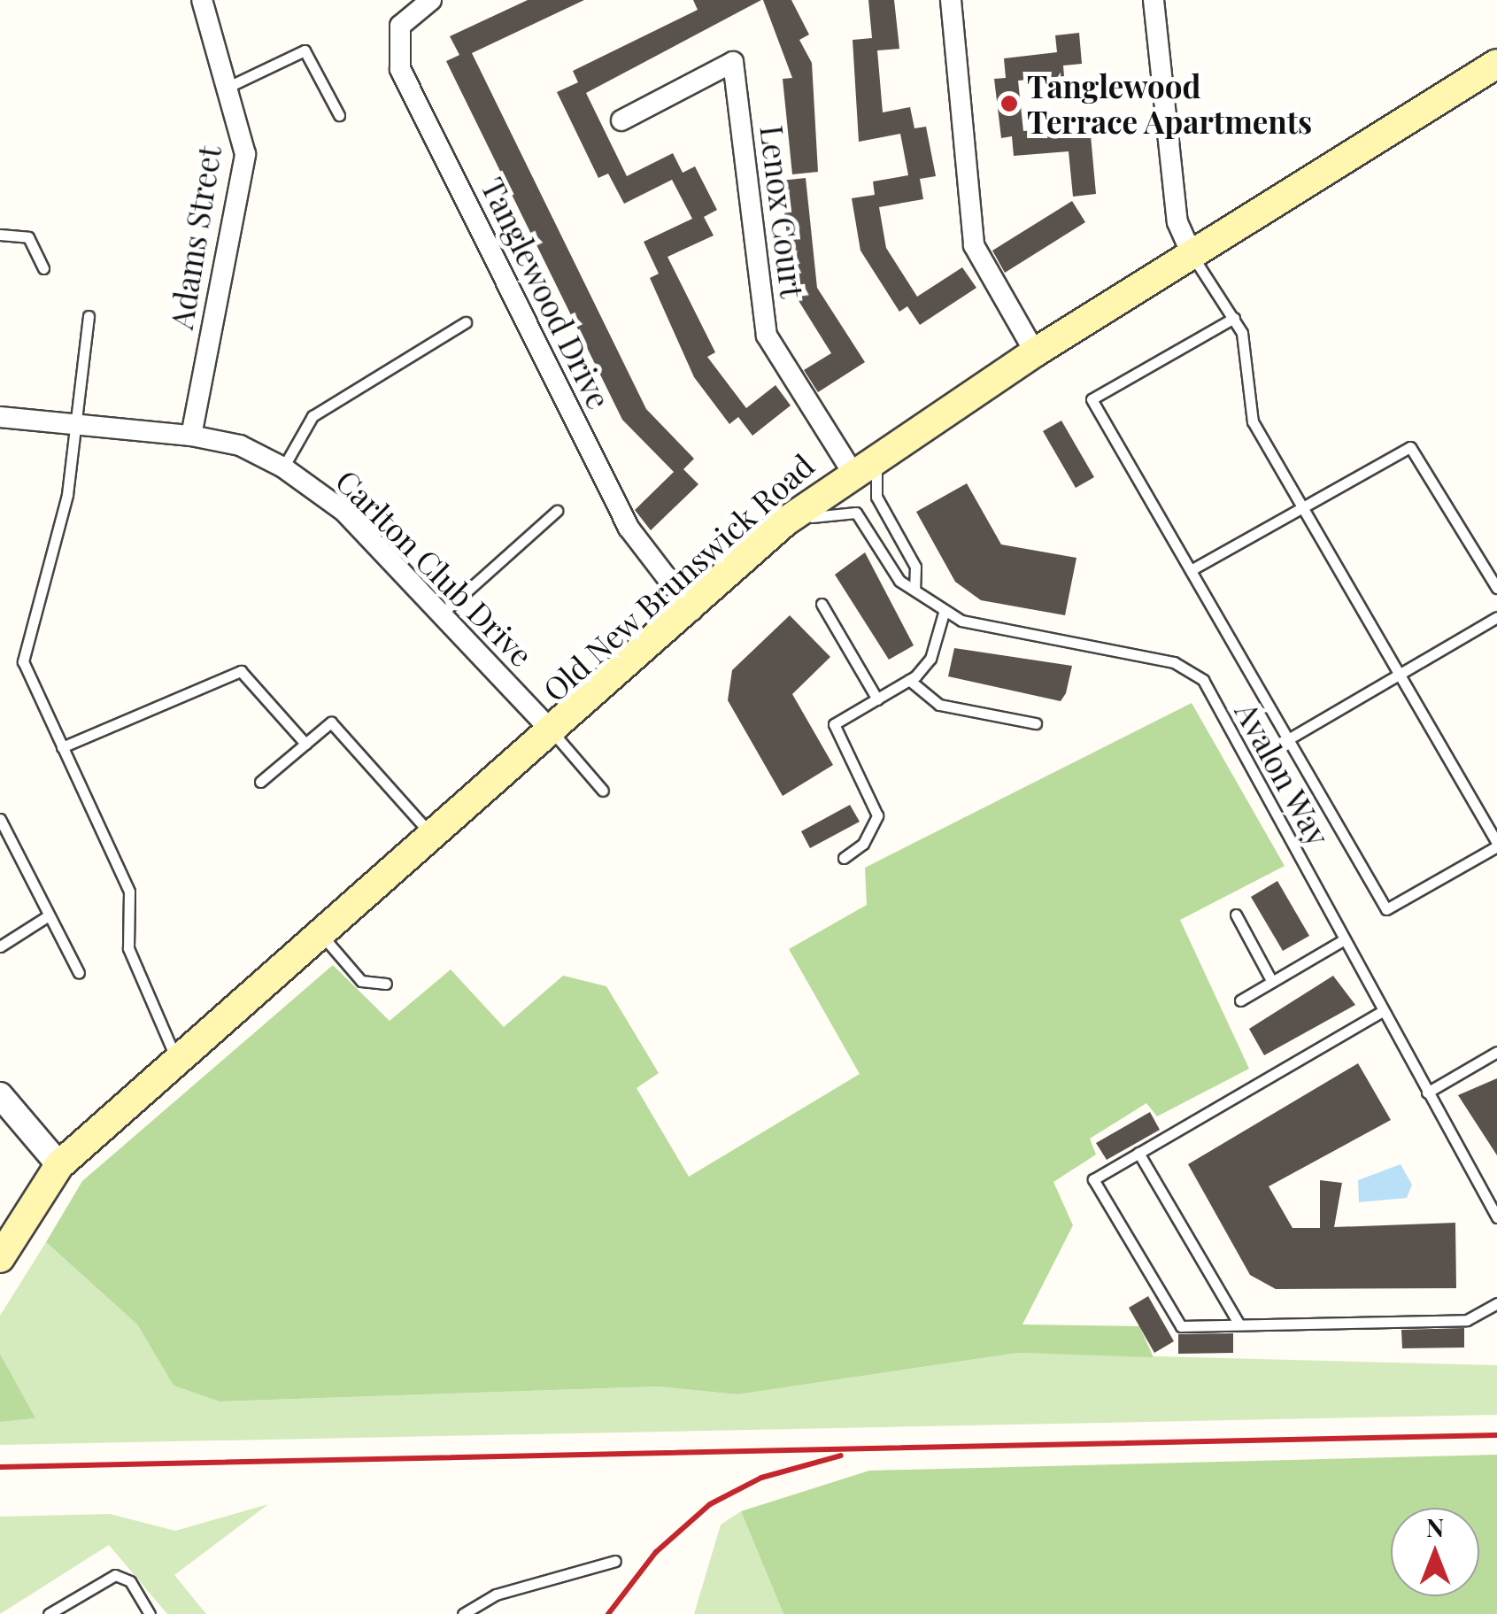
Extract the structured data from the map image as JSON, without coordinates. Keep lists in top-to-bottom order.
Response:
{
  "streets": {
    "main road": ["Old New Brunswick Road"],
    "street": [
      "Lenox Court",
      "Adams Street",
      "Tanglewood Drive",
      "Carlton Club Drive"
    ],
    "lane": ["Avalon Way"]
  },
  "crossings": [
    ["Lenox Court", "Old New Brunswick Road"],
    ["Adams Street", "Carlton Club Drive"],
    ["Tanglewood Drive", "Old New Brunswick Road"],
    ["Carlton Club Drive", "Old New Brunswick Road"],
    ["Old New Brunswick Road", "Avalon Way"]
  ],
  "places": ["Tanglewood Terrace Apartments"],
  "north": "top"
}
